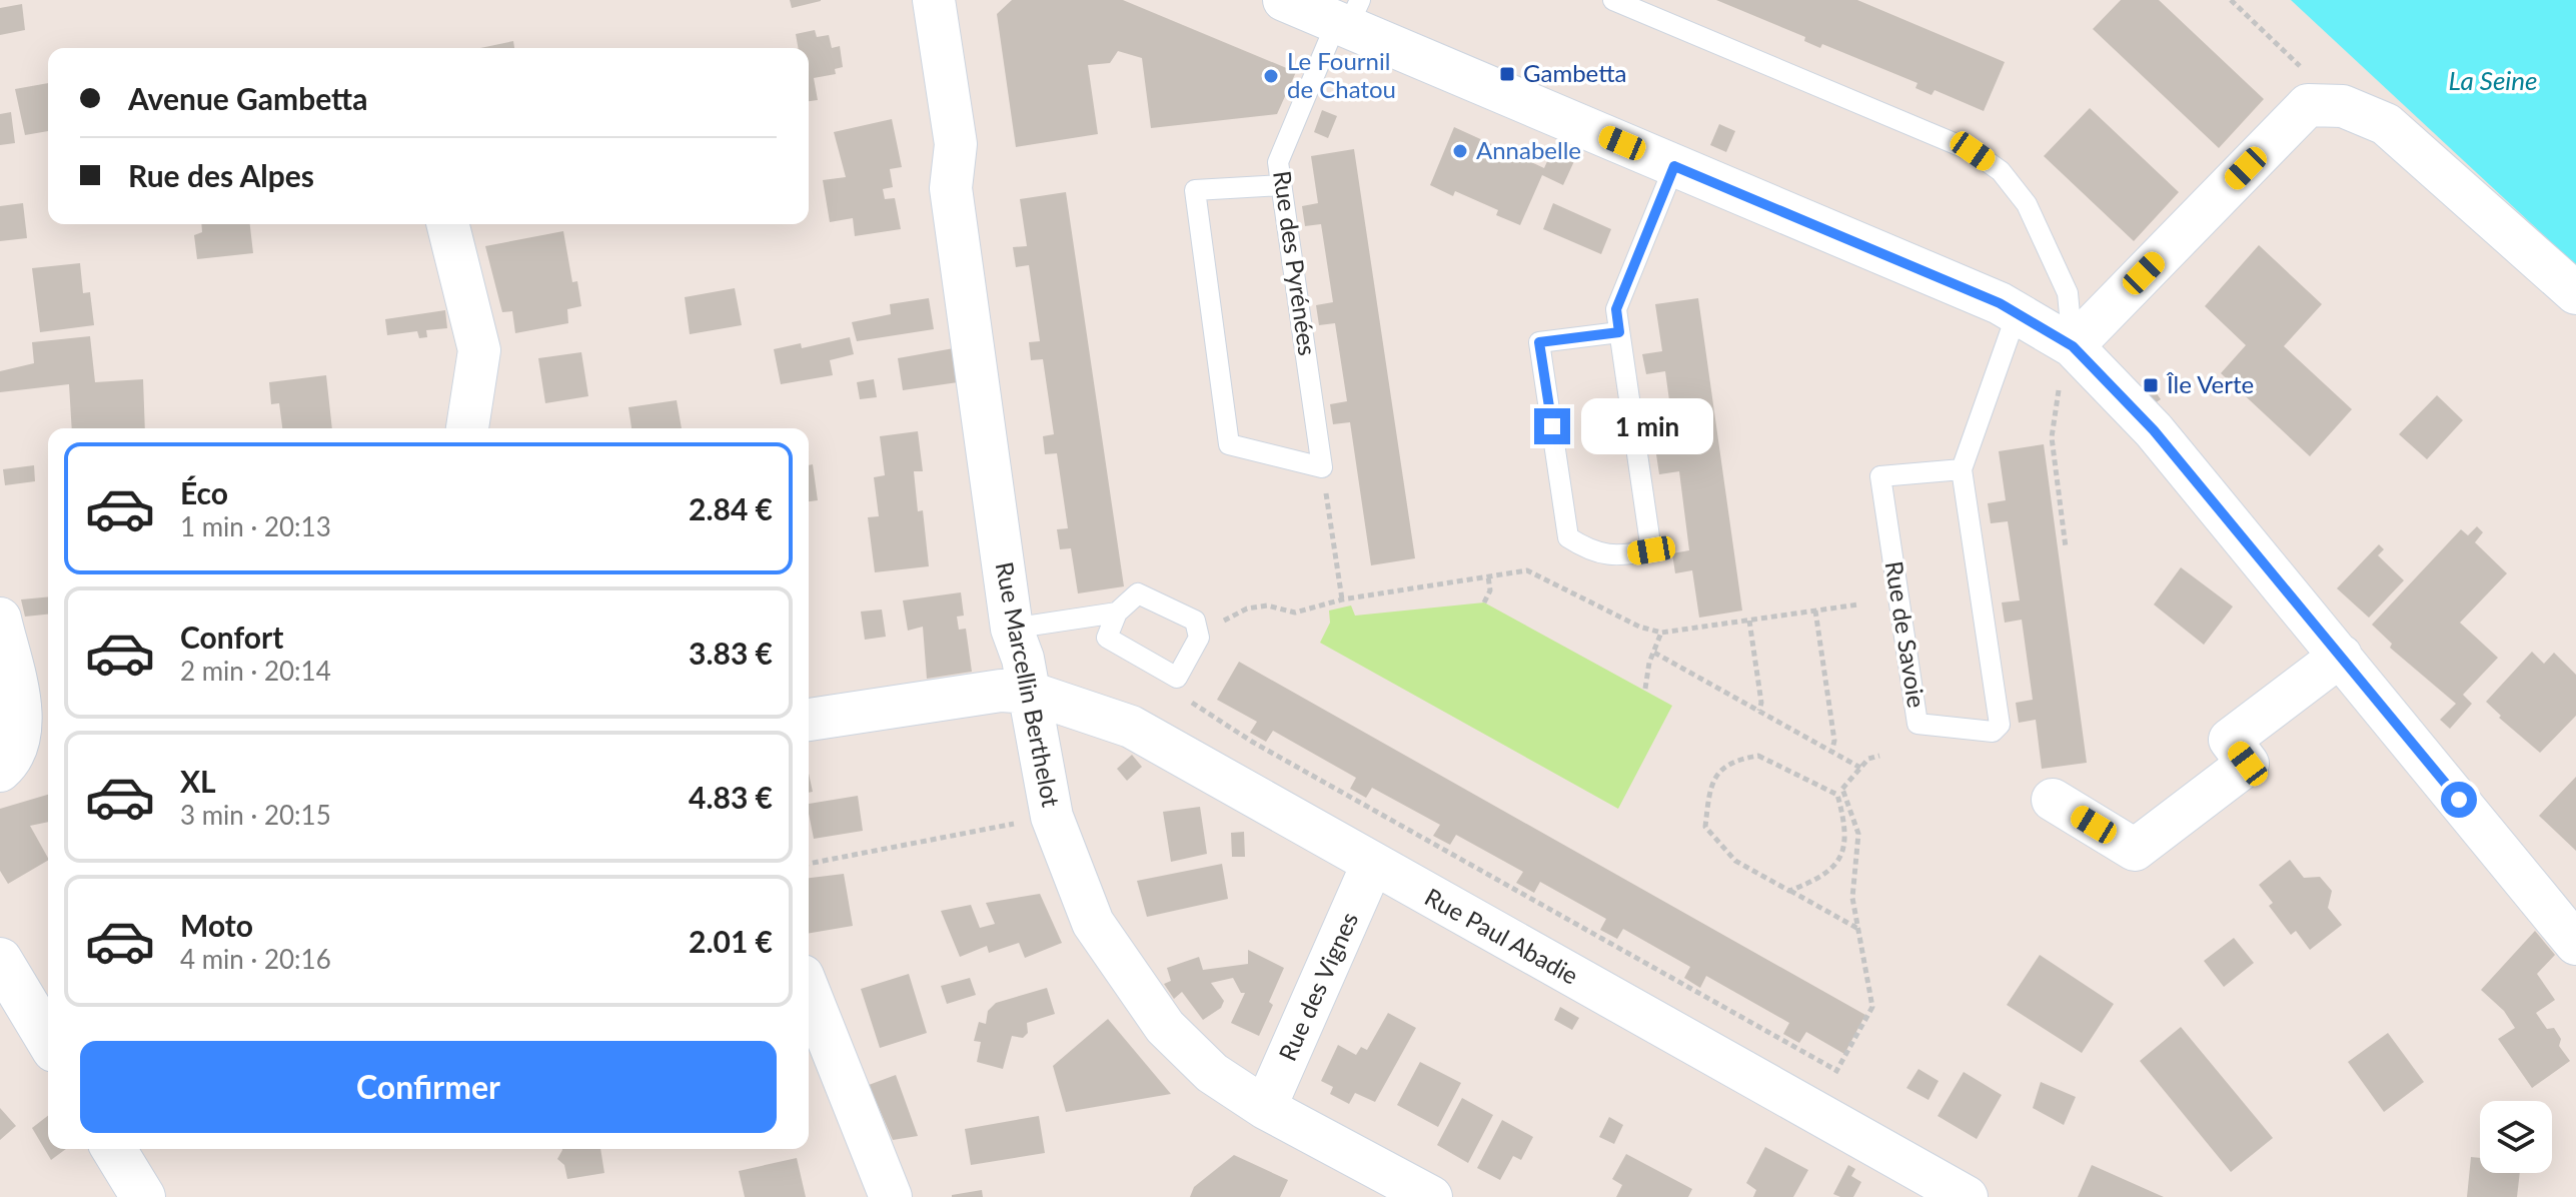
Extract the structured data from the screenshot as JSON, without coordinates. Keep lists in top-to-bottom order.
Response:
{
  "streets": {
    "street": ["Rue Marcellin Berthelot", "Rue Paul Abadie", "Rue des Vignes"],
    "lane": ["Rue des Pyrénées", "Rue de Savoie"]
  },
  "crossings": [
    ["Rue Marcellin Berthelot", "Rue Paul Abadie"],
    ["Rue Marcellin Berthelot", "Rue des Vignes"],
    ["Rue Paul Abadie", "Rue des Vignes"]
  ],
  "water": ["La Seine"],
  "places": {
    "transit": ["Gambetta", "Île Verte"],
    "other": ["Le Fournil de Chatou", "Annabelle"]
  },
  "page": {
    "banner": ["Avenue Gambetta", "Rue des Alpes"],
    "bubble": "1 min",
    "list": [
      {
        "name": "Éco",
        "note": "1 min · 20:13",
        "value": "2.84 €"
      },
      {
        "name": "Confort",
        "note": "2 min · 20:14",
        "value": "3.83 €"
      },
      {
        "name": "XL",
        "note": "3 min · 20:15",
        "value": "4.83 €"
      },
      {
        "name": "Moto",
        "note": "4 min · 20:16",
        "value": "2.01 €"
      }
    ],
    "buttons": "Confirmer"
  }
}
